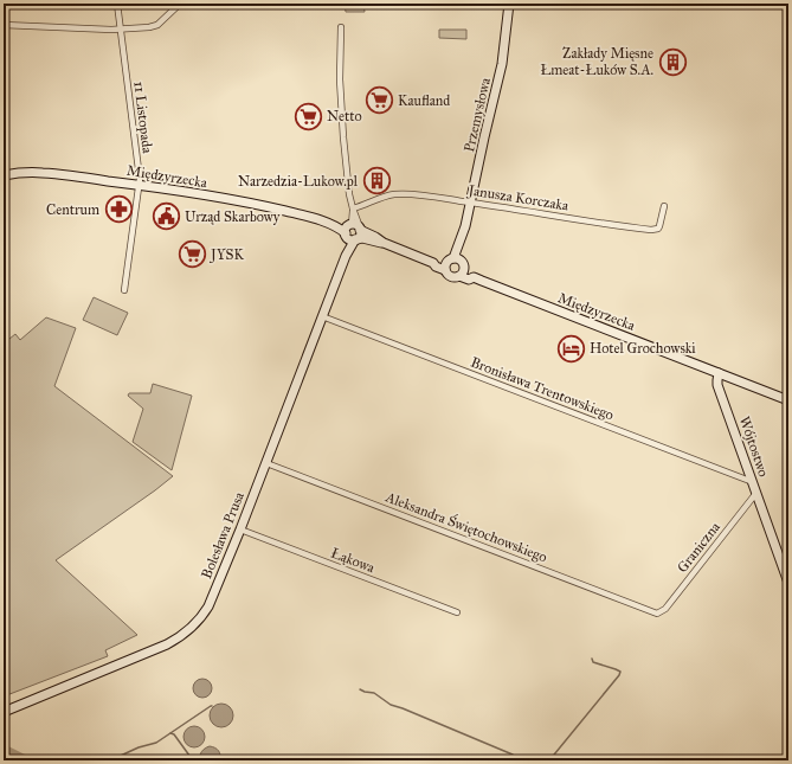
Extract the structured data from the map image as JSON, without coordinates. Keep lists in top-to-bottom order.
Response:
{
  "streets": {
    "street": [
      "Przemysłowa",
      "11 Listopada",
      "Międzyrzecka",
      "Janusza Korczaka",
      "Bronisława Trentowskiego",
      "Wójtostwo",
      "Aleksandra Świętochowskiego",
      "Bolesława Prusa",
      "Graniczna",
      "Łąkowa"
    ]
  },
  "crossings": [
    ["Przemysłowa", "Międzyrzecka"],
    ["Przemysłowa", "Janusza Korczaka"],
    ["11 Listopada", "Międzyrzecka"],
    ["Międzyrzecka", "Wójtostwo"],
    ["Międzyrzecka", "Bolesława Prusa"],
    ["Bronisława Trentowskiego", "Wójtostwo"],
    ["Bronisława Trentowskiego", "Bolesława Prusa"],
    ["Wójtostwo", "Graniczna"],
    ["Aleksandra Świętochowskiego", "Bolesława Prusa"],
    ["Aleksandra Świętochowskiego", "Graniczna"],
    ["Bolesława Prusa", "Łąkowa"]
  ],
  "places": {
    "building": ["Zakłady Mięsne Łmeat-Łuków S.A.", "Narzedzia-Lukow.pl"],
    "supermarket": ["Kaufland", "Netto", "JYSK"],
    "pharmacy": ["Centrum"],
    "public building": ["Urząd Skarbowy"],
    "hotel": ["Hotel Grochowski"]
  }
}
